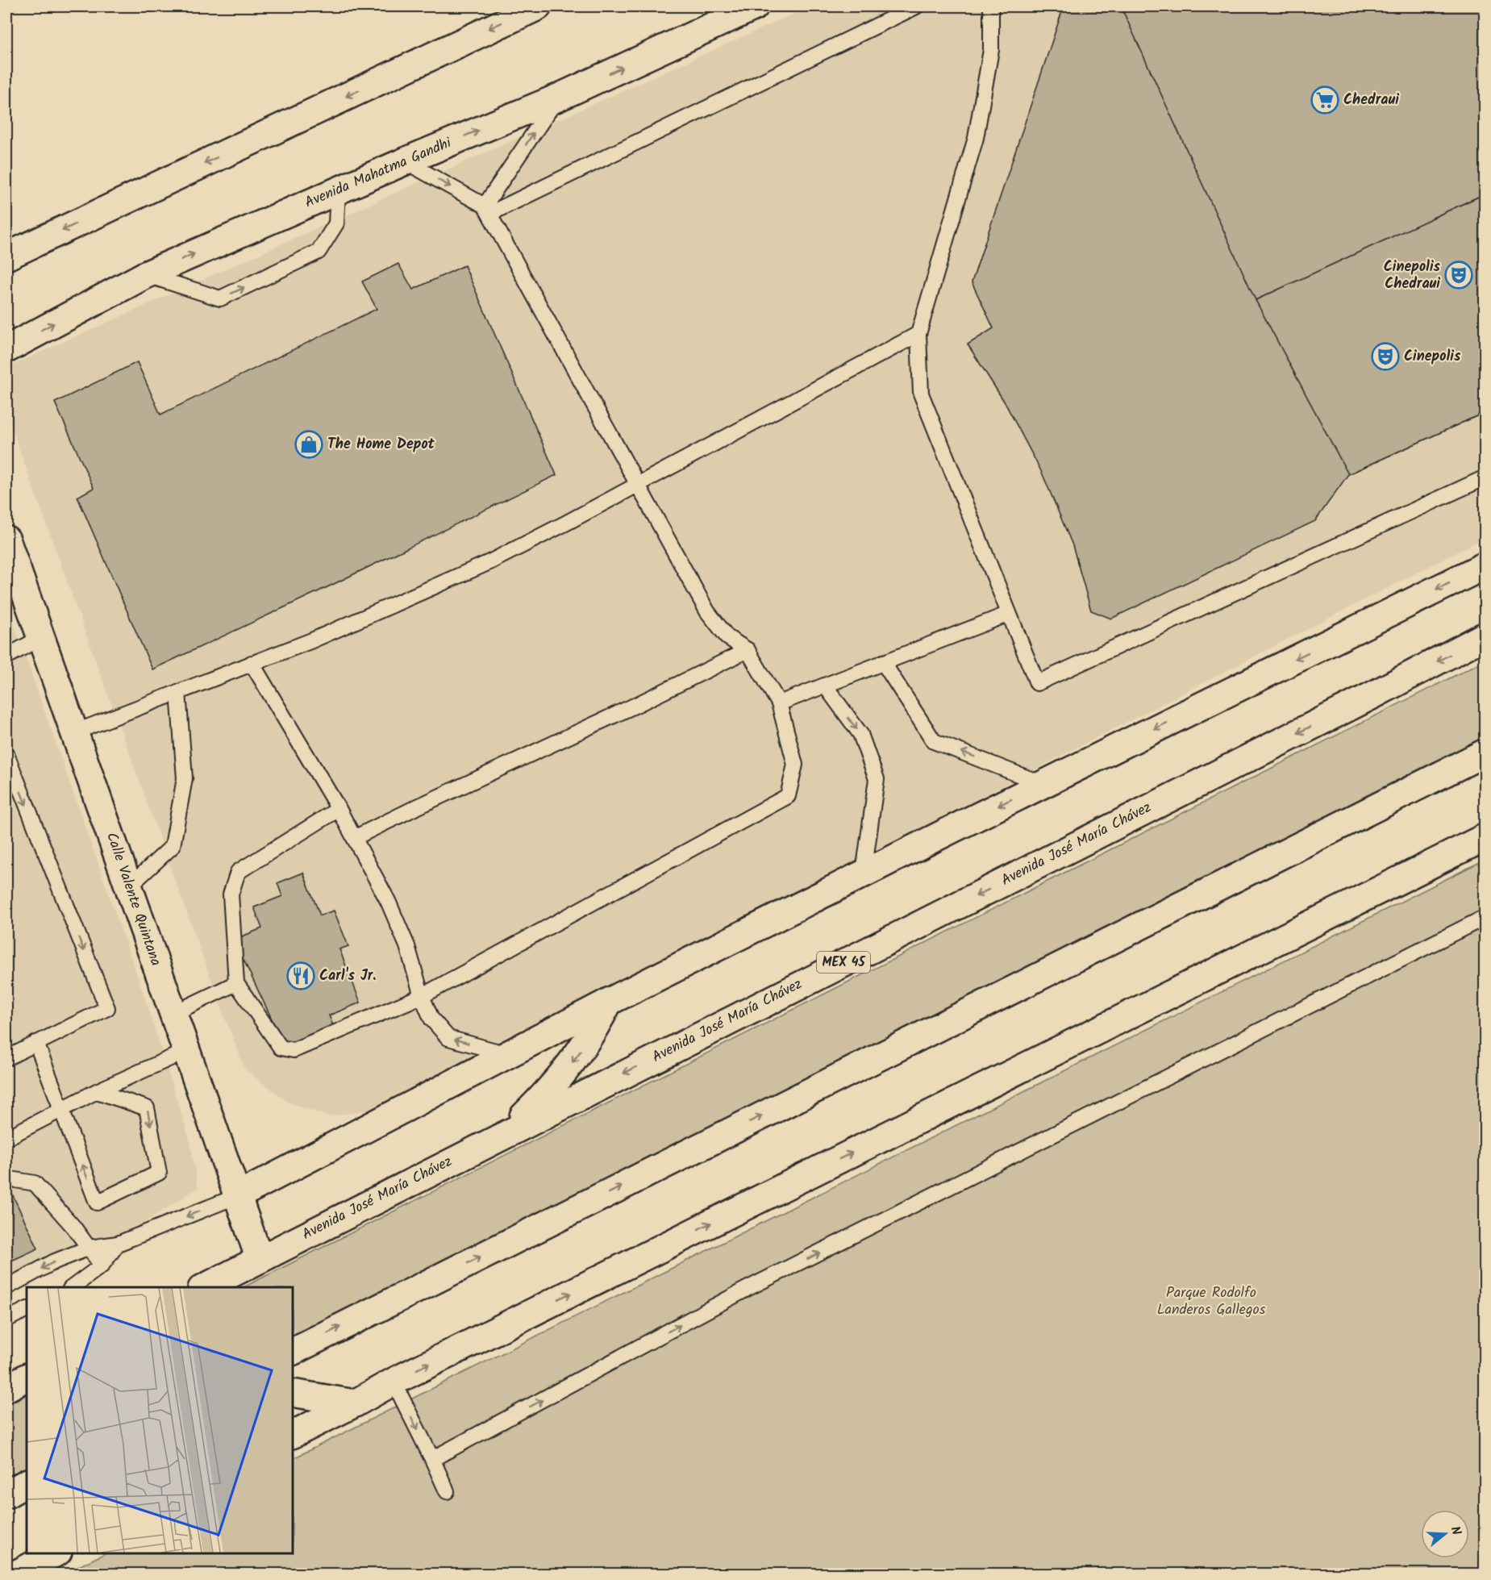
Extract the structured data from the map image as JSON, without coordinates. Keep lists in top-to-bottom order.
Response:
{
  "streets": {
    "main road": [
      "Avenida Mahatma Gandhi",
      "Avenida José María Chávez",
      "Calle Valente Quintana",
      "MEX 45"
    ]
  },
  "crossings": [
    ["Avenida José María Chávez", "Calle Valente Quintana"]
  ],
  "parks": ["Parque Rodolfo Landeros Gallegos"],
  "places": {
    "supermarket": ["Chedraui"],
    "theatre": ["Cinepolis Chedraui", "Cinepolis"],
    "shop": ["The Home Depot"],
    "restaurant": ["Carl's Jr."]
  },
  "north": "right"
}
